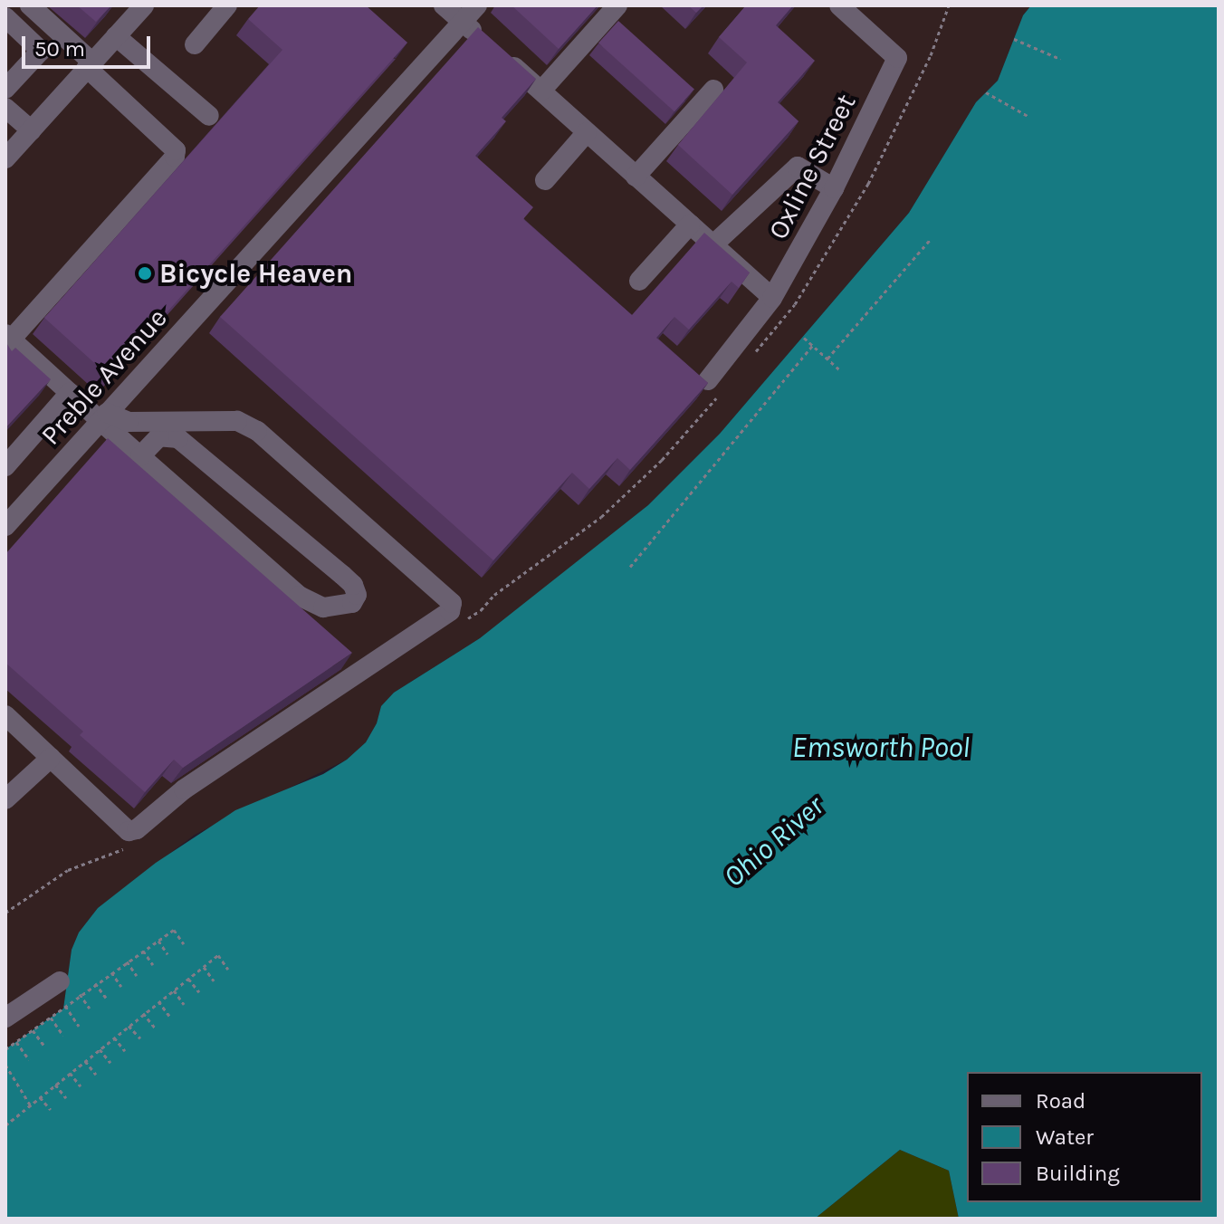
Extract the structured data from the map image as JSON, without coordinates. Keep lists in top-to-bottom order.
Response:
{
  "streets": {
    "street": ["Oxline Street", "Preble Avenue"]
  },
  "water": ["Emsworth Pool", "Ohio River"],
  "places": ["Bicycle Heaven"],
  "legend": ["Road", "Water", "Building"],
  "scale_bar": "50 m"
}
